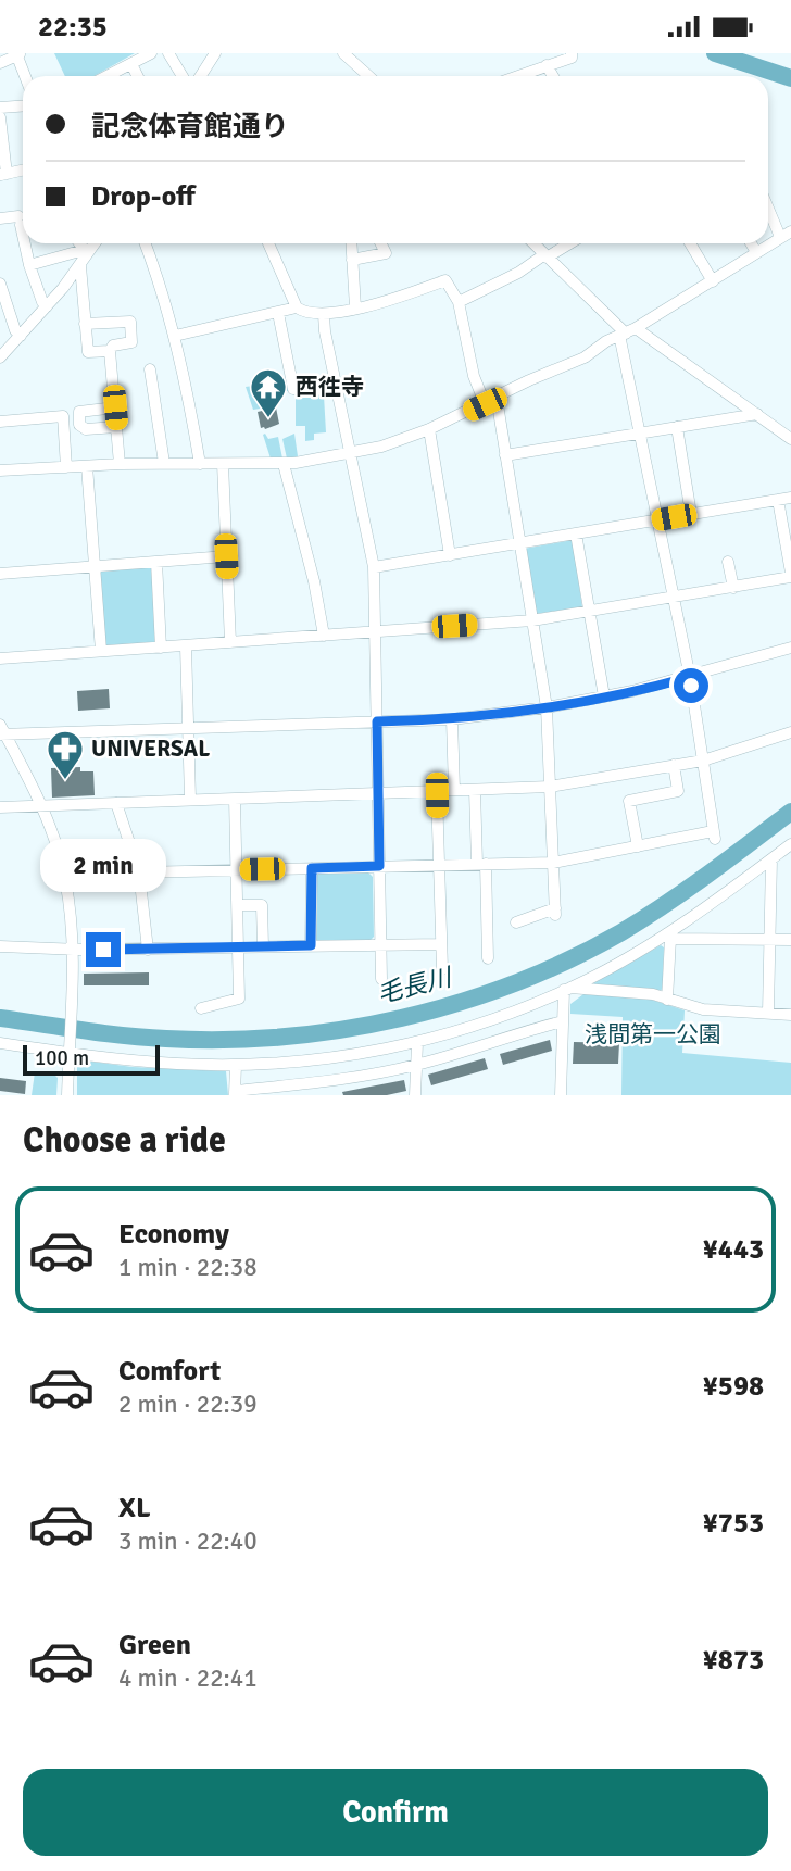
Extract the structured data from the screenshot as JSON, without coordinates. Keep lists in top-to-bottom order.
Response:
{
  "water": ["毛長川"],
  "parks": ["浅間第一公園"],
  "places": {
    "temple": ["西徃寺"],
    "pharmacy": ["UNIVERSAL"]
  },
  "scale_bar": "100 m",
  "page": {
    "status": "22:35",
    "banner": ["記念体育館通り", "Drop-off"],
    "bubble": "2 min",
    "scale": "100 m",
    "heading": "Choose a ride",
    "list": [
      {
        "name": "Economy",
        "note": "1 min · 22:38",
        "value": "¥443"
      },
      {
        "name": "Comfort",
        "note": "2 min · 22:39",
        "value": "¥598"
      },
      {
        "name": "XL",
        "note": "3 min · 22:40",
        "value": "¥753"
      },
      {
        "name": "Green",
        "note": "4 min · 22:41",
        "value": "¥873"
      }
    ],
    "buttons": "Confirm"
  }
}
